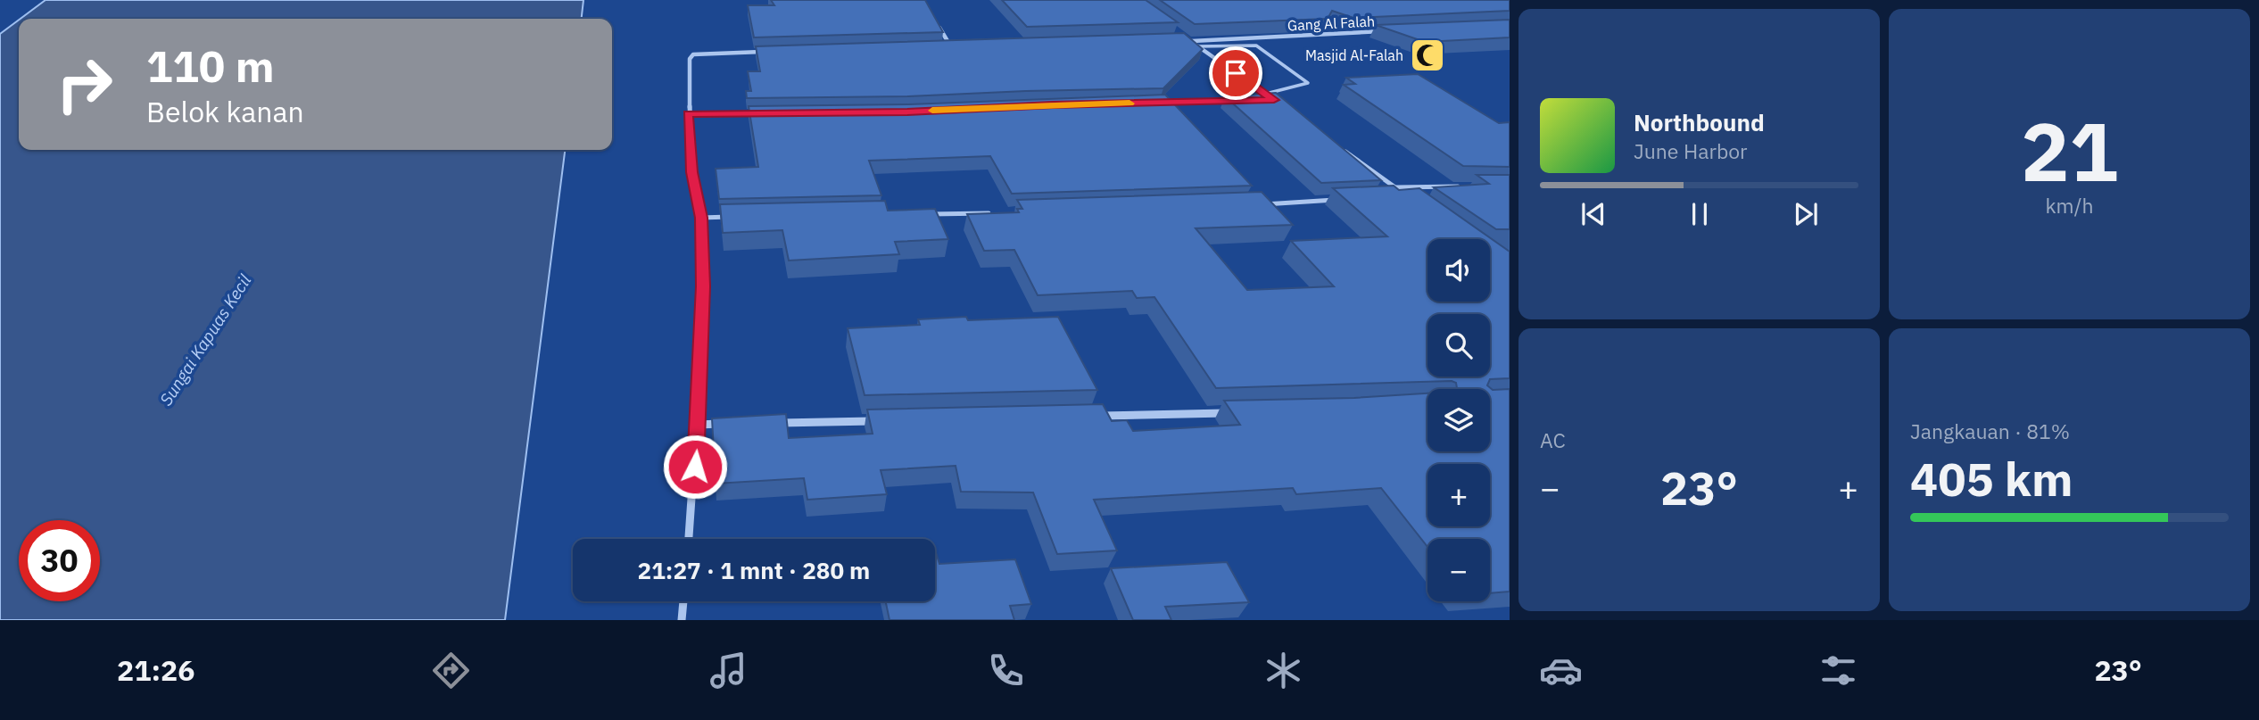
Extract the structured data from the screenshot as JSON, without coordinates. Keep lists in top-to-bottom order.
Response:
{
  "streets": {
    "street": ["Gang Al Falah"]
  },
  "water": ["Sungai Kapuas Kecil"],
  "places": {
    "mosque": ["Masjid Al-Falah"]
  },
  "page": {
    "tile": [
      ["21", "km/h"],
      "AC",
      ["Jangkauan · 81%", "405 km"]
    ],
    "turn": ["110 m", "Belok kanan"],
    "song": ["Northbound", "June Harbor"],
    "map_buttons": ["+", "−"],
    "heat": ["−", "23°", "+"],
    "limit": "30",
    "trip": "21:27 · 1 mnt · 280 m",
    "tabs": ["21:26", "23°"]
  }
}
